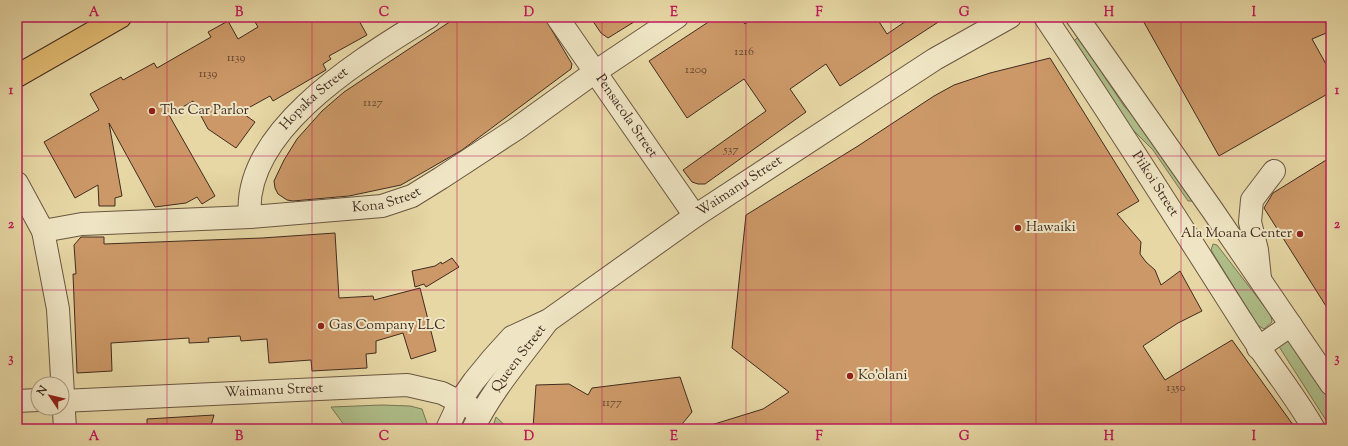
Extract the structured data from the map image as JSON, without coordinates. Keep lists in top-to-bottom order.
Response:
{
  "streets": {
    "street": [
      "Hopaka Street",
      "Pensacola Street",
      "Piikoi Street",
      "Waimanu Street",
      "Kona Street",
      "Queen Street"
    ]
  },
  "crossings": [
    ["Hopaka Street", "Kona Street"],
    ["Pensacola Street", "Waimanu Street"],
    ["Pensacola Street", "Kona Street"],
    ["Waimanu Street", "Queen Street"]
  ],
  "places": [
    "The Car Parlor",
    "Hawaiki",
    "Ala Moana Center",
    "Gas Company LLC",
    "Ko'olani"
  ],
  "house_numbers": [
    "1216",
    "1139",
    "1209",
    "1139",
    "1127",
    "537",
    "1350",
    "1177"
  ],
  "north": "top left",
  "grid": {
    "columns": [
      "A",
      "B",
      "C",
      "D",
      "E",
      "F",
      "G",
      "H",
      "I"
    ],
    "rows": ["1", "2", "3"]
  }
}
